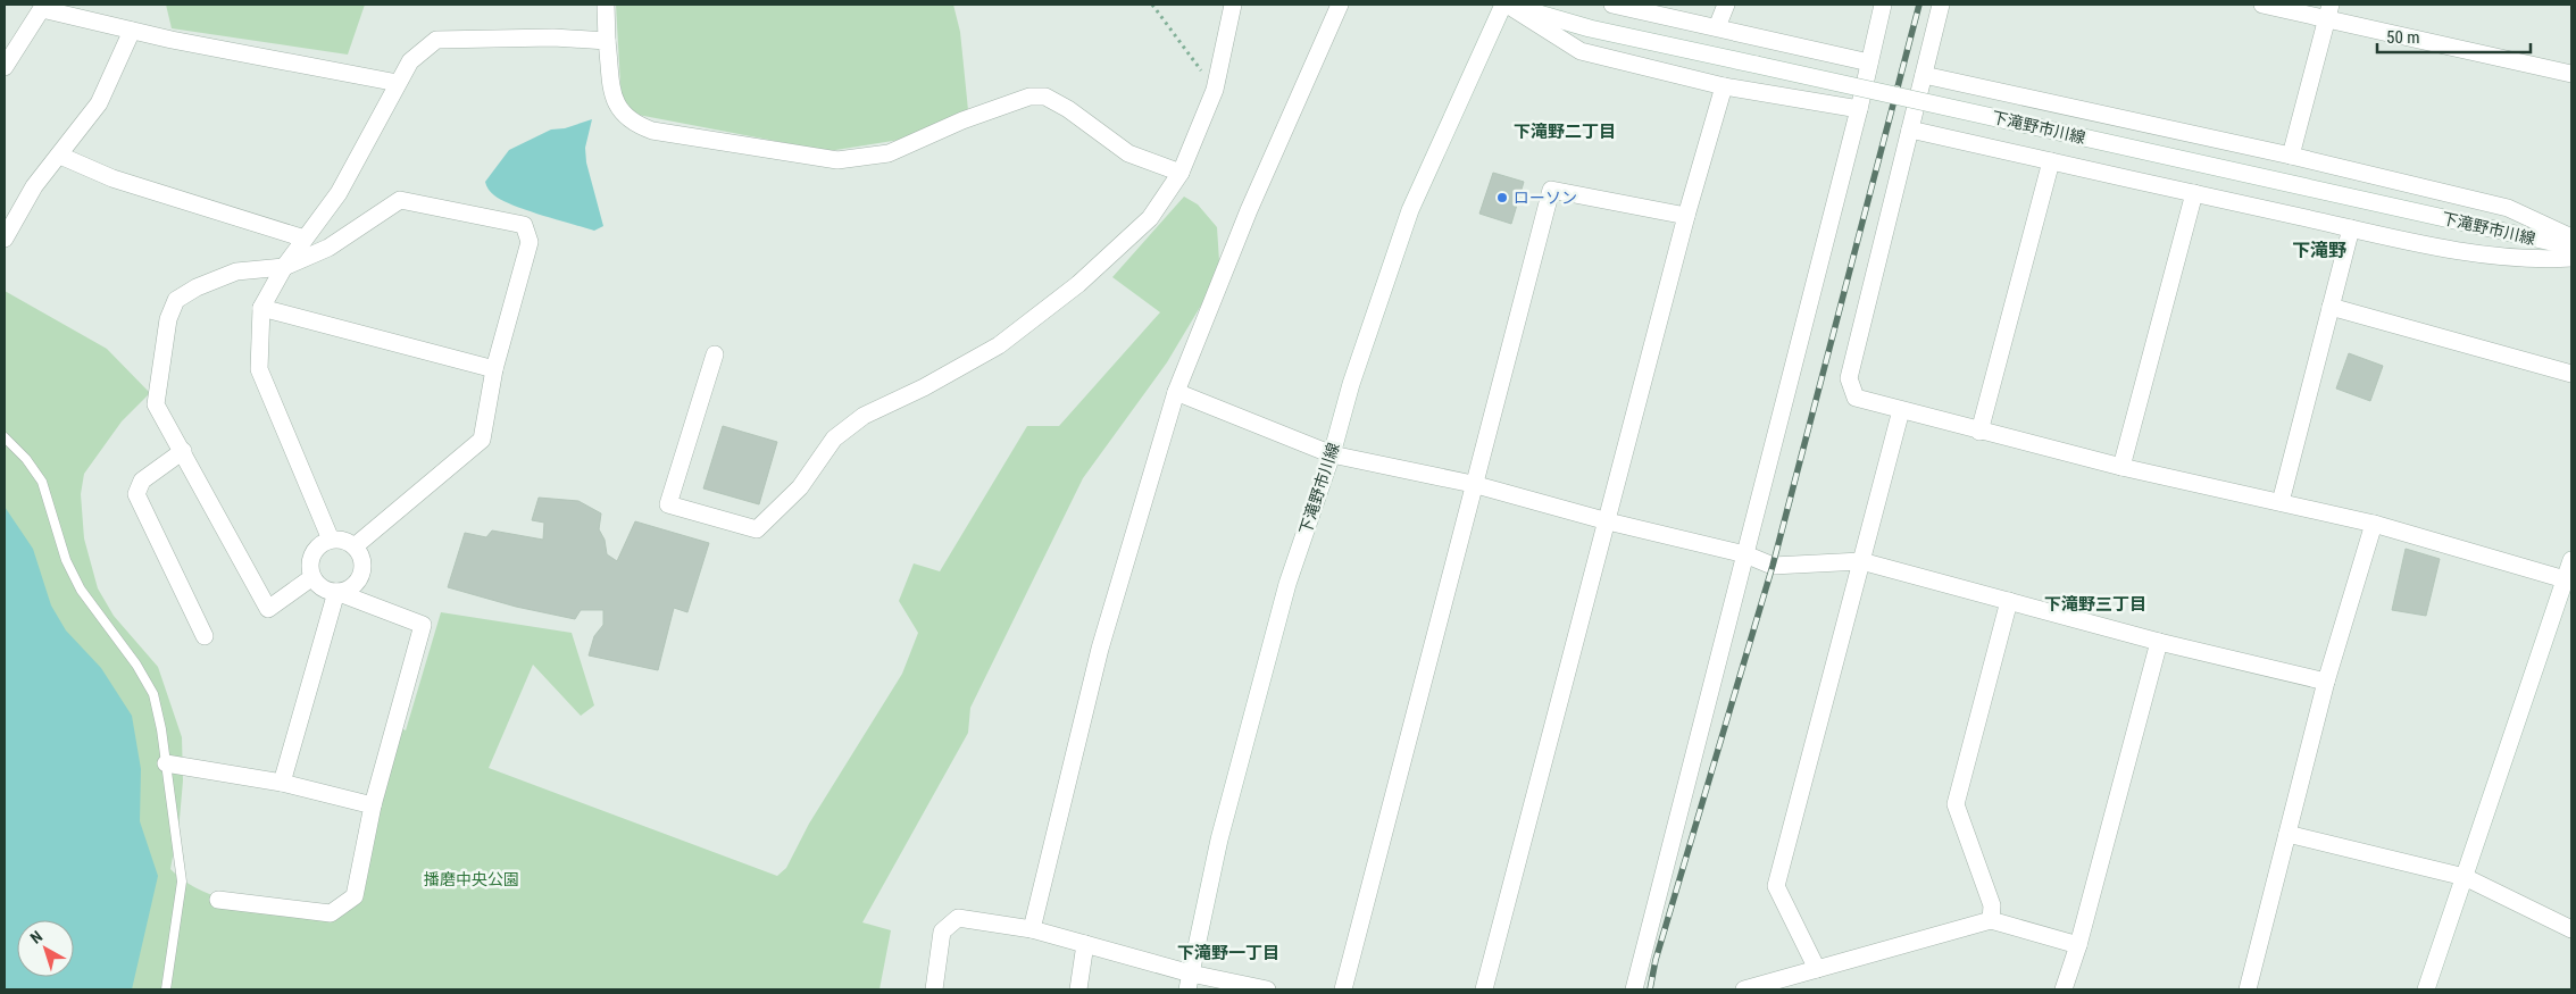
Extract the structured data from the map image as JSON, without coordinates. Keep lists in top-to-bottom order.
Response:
{
  "streets": {
    "street": ["下滝野市川線"]
  },
  "districts": [
    "下滝野二丁目",
    "下滝野",
    "下滝野三丁目",
    "下滝野一丁目"
  ],
  "parks": ["播磨中央公園"],
  "places": ["ローソン"],
  "scale_bar": "50 m",
  "north": "top left"
}
